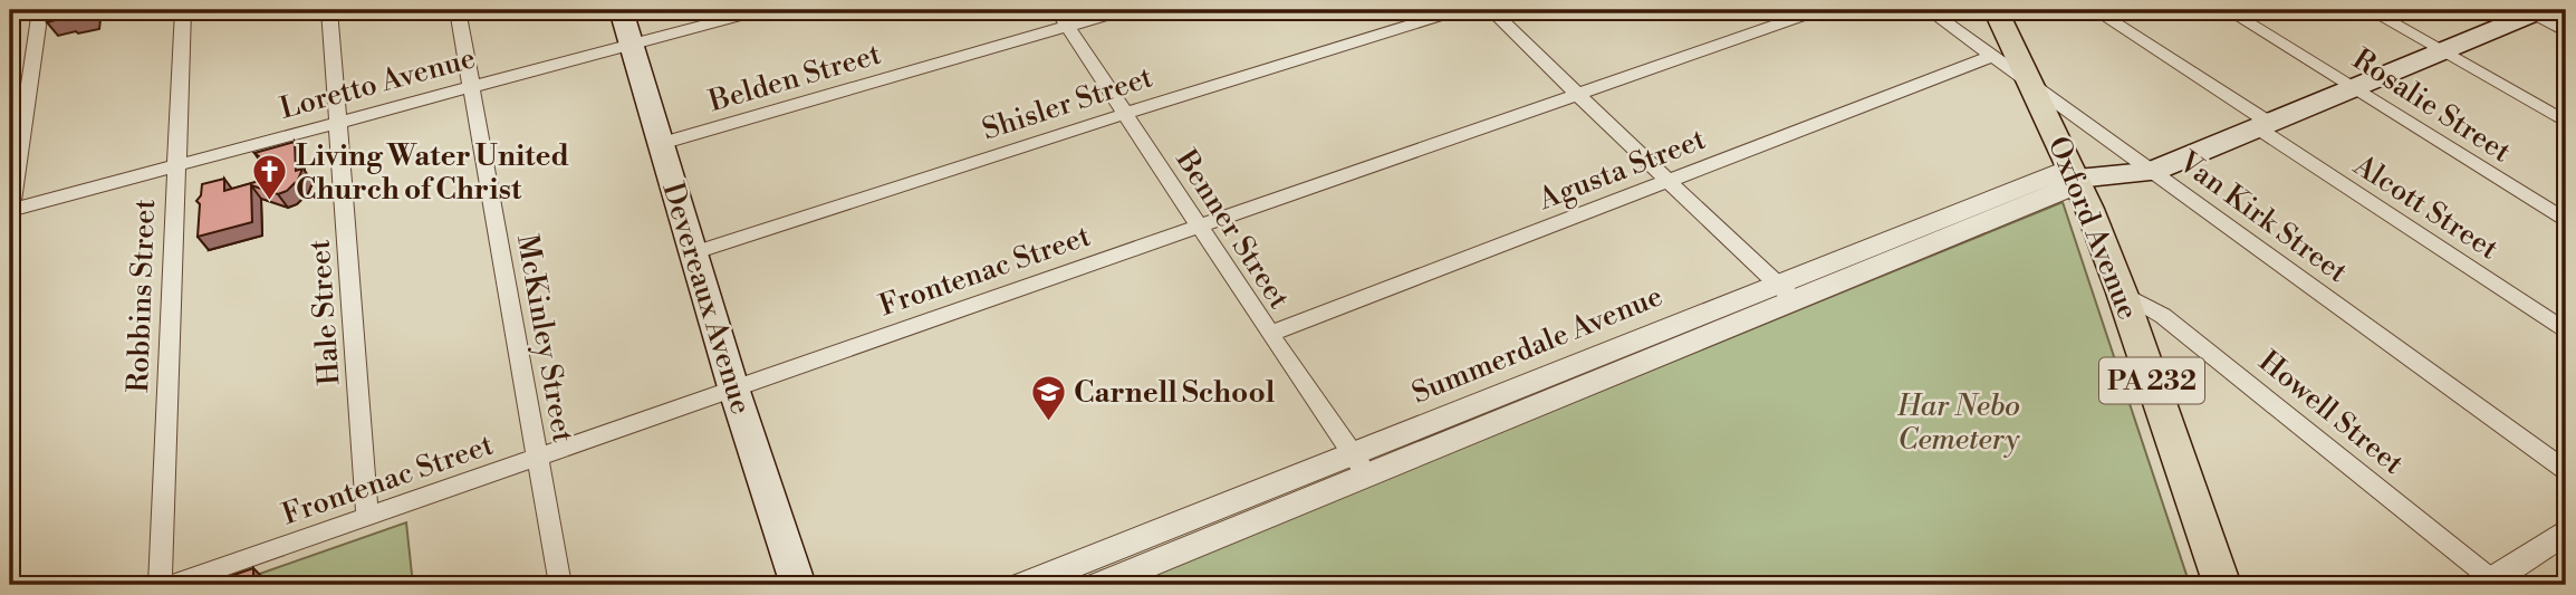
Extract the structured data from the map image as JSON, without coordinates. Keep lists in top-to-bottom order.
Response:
{
  "streets": {
    "main road": [
      "Oxford Avenue",
      "Devereaux Avenue",
      "Summerdale Avenue",
      "PA 232"
    ],
    "street": [
      "Belden Street",
      "Loretto Avenue",
      "Shisler Street",
      "Rosalie Street",
      "Agusta Street",
      "Alcott Street",
      "Van Kirk Street",
      "Benner Street",
      "Frontenac Street",
      "Robbins Street",
      "Hale Street",
      "McKinley Street",
      "Howell Street"
    ]
  },
  "crossings": [
    ["Belden Street", "Benner Street"],
    ["Belden Street", "Devereaux Avenue"],
    ["Loretto Avenue", "Robbins Street"],
    ["Loretto Avenue", "Devereaux Avenue"],
    ["Loretto Avenue", "Hale Street"],
    ["Loretto Avenue", "McKinley Street"],
    ["Shisler Street", "Benner Street"],
    ["Shisler Street", "Devereaux Avenue"],
    ["Rosalie Street", "Summerdale Avenue"],
    ["Agusta Street", "Van Kirk Street"],
    ["Agusta Street", "Benner Street"],
    ["Alcott Street", "Summerdale Avenue"],
    ["Van Kirk Street", "Oxford Avenue"],
    ["Van Kirk Street", "Summerdale Avenue"],
    ["Oxford Avenue", "Summerdale Avenue"],
    ["Oxford Avenue", "Howell Street"],
    ["Benner Street", "Frontenac Street"],
    ["Benner Street", "Summerdale Avenue"],
    ["Frontenac Street", "Devereaux Avenue"],
    ["Frontenac Street", "Hale Street"],
    ["Frontenac Street", "McKinley Street"]
  ],
  "parks": ["Har Nebo Cemetery"],
  "places": {
    "church": ["Living Water United Church of Christ"],
    "school or university": ["Carnell School"]
  }
}
